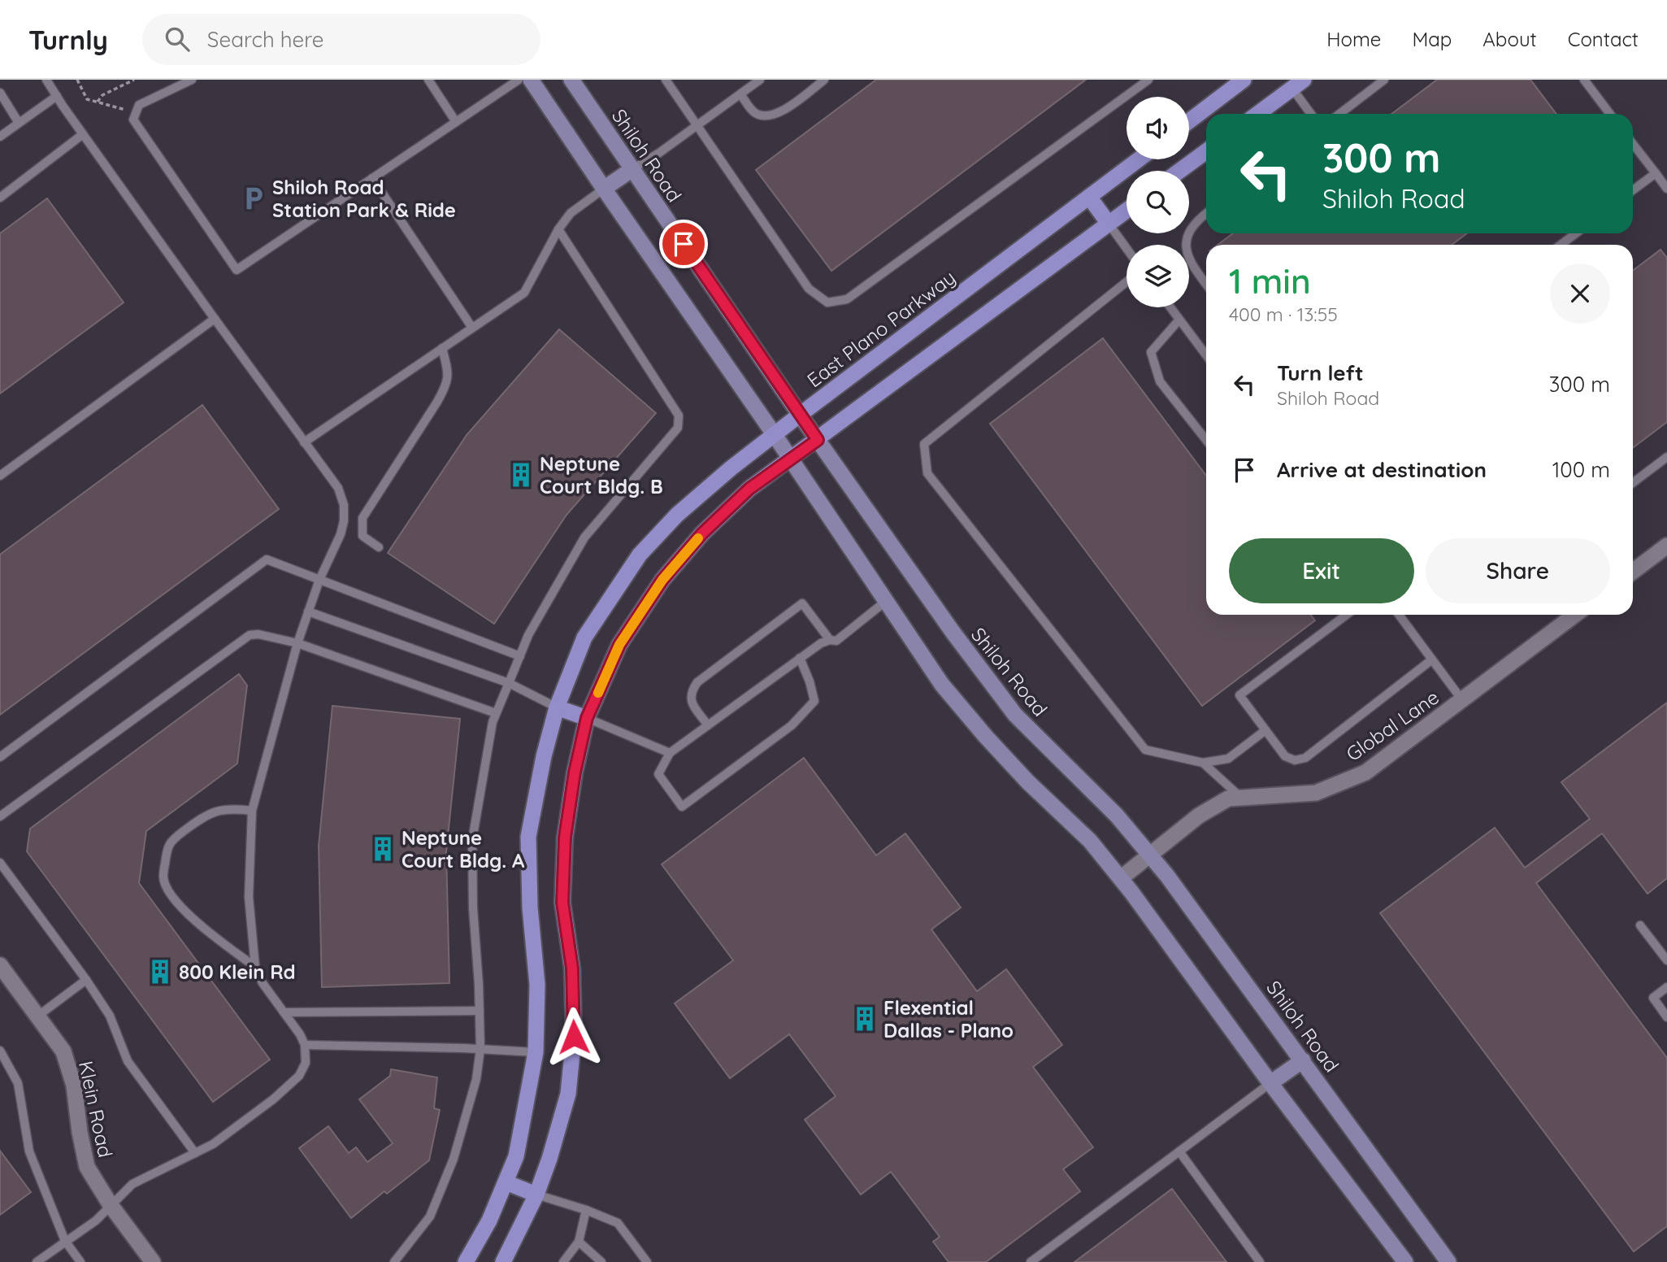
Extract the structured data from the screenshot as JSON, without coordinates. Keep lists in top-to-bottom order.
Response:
{
  "streets": {
    "main road": ["Shiloh Road", "East Plano Parkway"],
    "street": ["Global Lane", "Klein Road"]
  },
  "crossings": [
    ["Shiloh Road", "East Plano Parkway"],
    ["Shiloh Road", "Global Lane"]
  ],
  "places": {
    "parking": ["Shiloh Road Station Park & Ride"],
    "building": [
      "Neptune Court Bldg. B",
      "Neptune Court Bldg. A",
      "800 Klein Rd",
      "Flexential Dallas - Plano"
    ]
  },
  "page": {
    "header": "Turnly",
    "search": "Search here",
    "nav": [
      "Home",
      "Map",
      "About",
      "Contact"
    ],
    "turn": ["300 m", "Shiloh Road"],
    "heading": ["1 min", "400 m · 13:55"],
    "list": [
      {
        "name": "Turn left",
        "note": "Shiloh Road",
        "value": "300 m"
      },
      {
        "name": "Arrive at destination",
        "value": "100 m"
      }
    ],
    "buttons": ["Exit", "Share"]
  }
}
